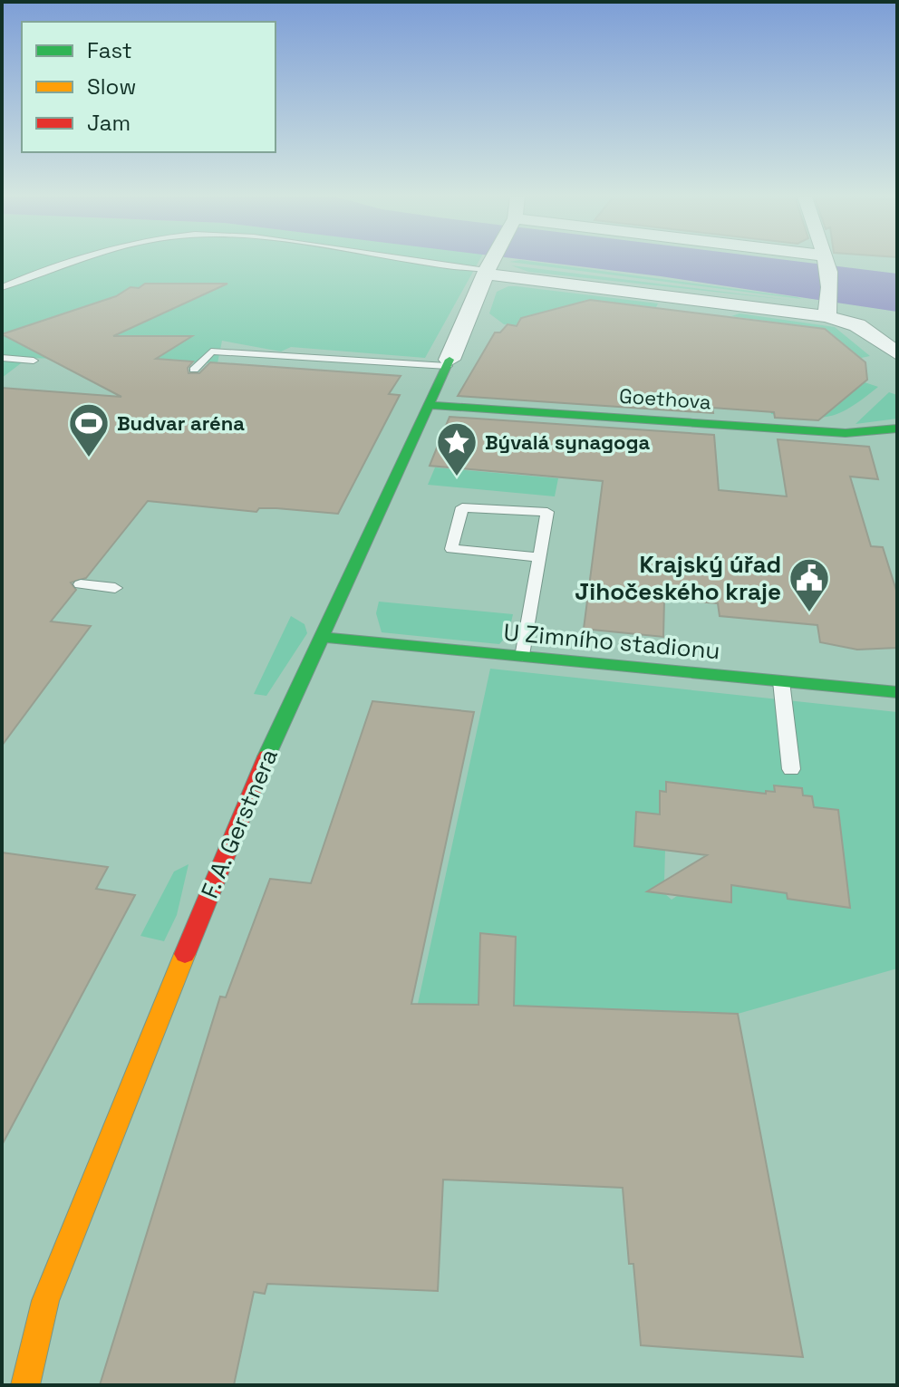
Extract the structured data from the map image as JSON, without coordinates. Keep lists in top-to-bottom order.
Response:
{
  "streets": {
    "street": ["Goethova", "U Zimního stadionu", "F. A. Gerstnera"]
  },
  "crossings": [
    ["Goethova", "F. A. Gerstnera"],
    ["U Zimního stadionu", "F. A. Gerstnera"]
  ],
  "places": {
    "sports": ["Budvar aréna"],
    "place": ["Bývalá synagoga"],
    "public building": ["Krajský úřad Jihočeského kraje"]
  },
  "legend": ["Fast", "Slow", "Jam"]
}
